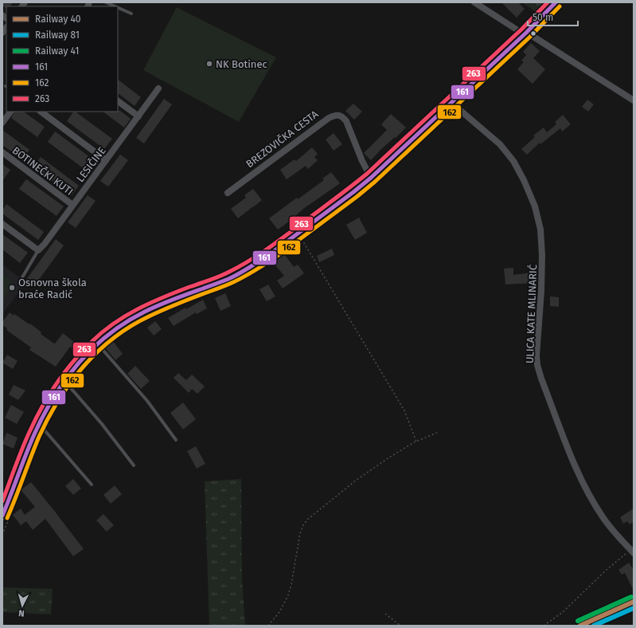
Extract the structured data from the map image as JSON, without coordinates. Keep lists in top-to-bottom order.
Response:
{
  "streets": {
    "street": [
      "BREZOVIČKA CESTA",
      "LESIČINE",
      "BOTINEČKI KUTI",
      "ULICA KATE MLINARIĆ"
    ]
  },
  "crossings": [
    ["LESIČINE", "BOTINEČKI KUTI"]
  ],
  "places": ["NK Botinec", "Osnovna škola braće Radić"],
  "lines": [
    "transit line 161",
    "transit line 263",
    "transit line 162",
    "rail line 41",
    "rail line 40",
    "rail line 81"
  ],
  "legend": [
    "Railway 40",
    "Railway 81",
    "Railway 41",
    "161",
    "162",
    "263"
  ],
  "scale_bar": "50 m",
  "north": "bottom"
}
